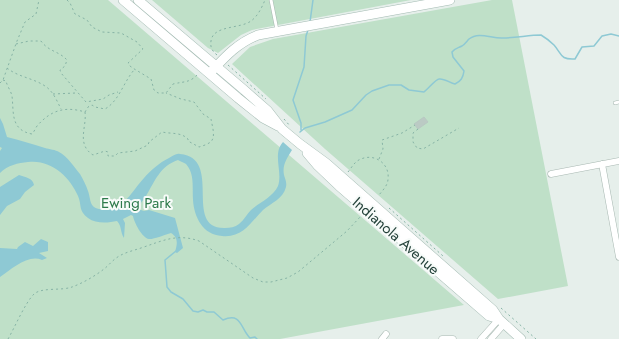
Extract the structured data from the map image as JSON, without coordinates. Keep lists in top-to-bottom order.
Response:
{
  "streets": {
    "main road": ["Indianola Avenue"]
  },
  "parks": ["Ewing Park"]
}
